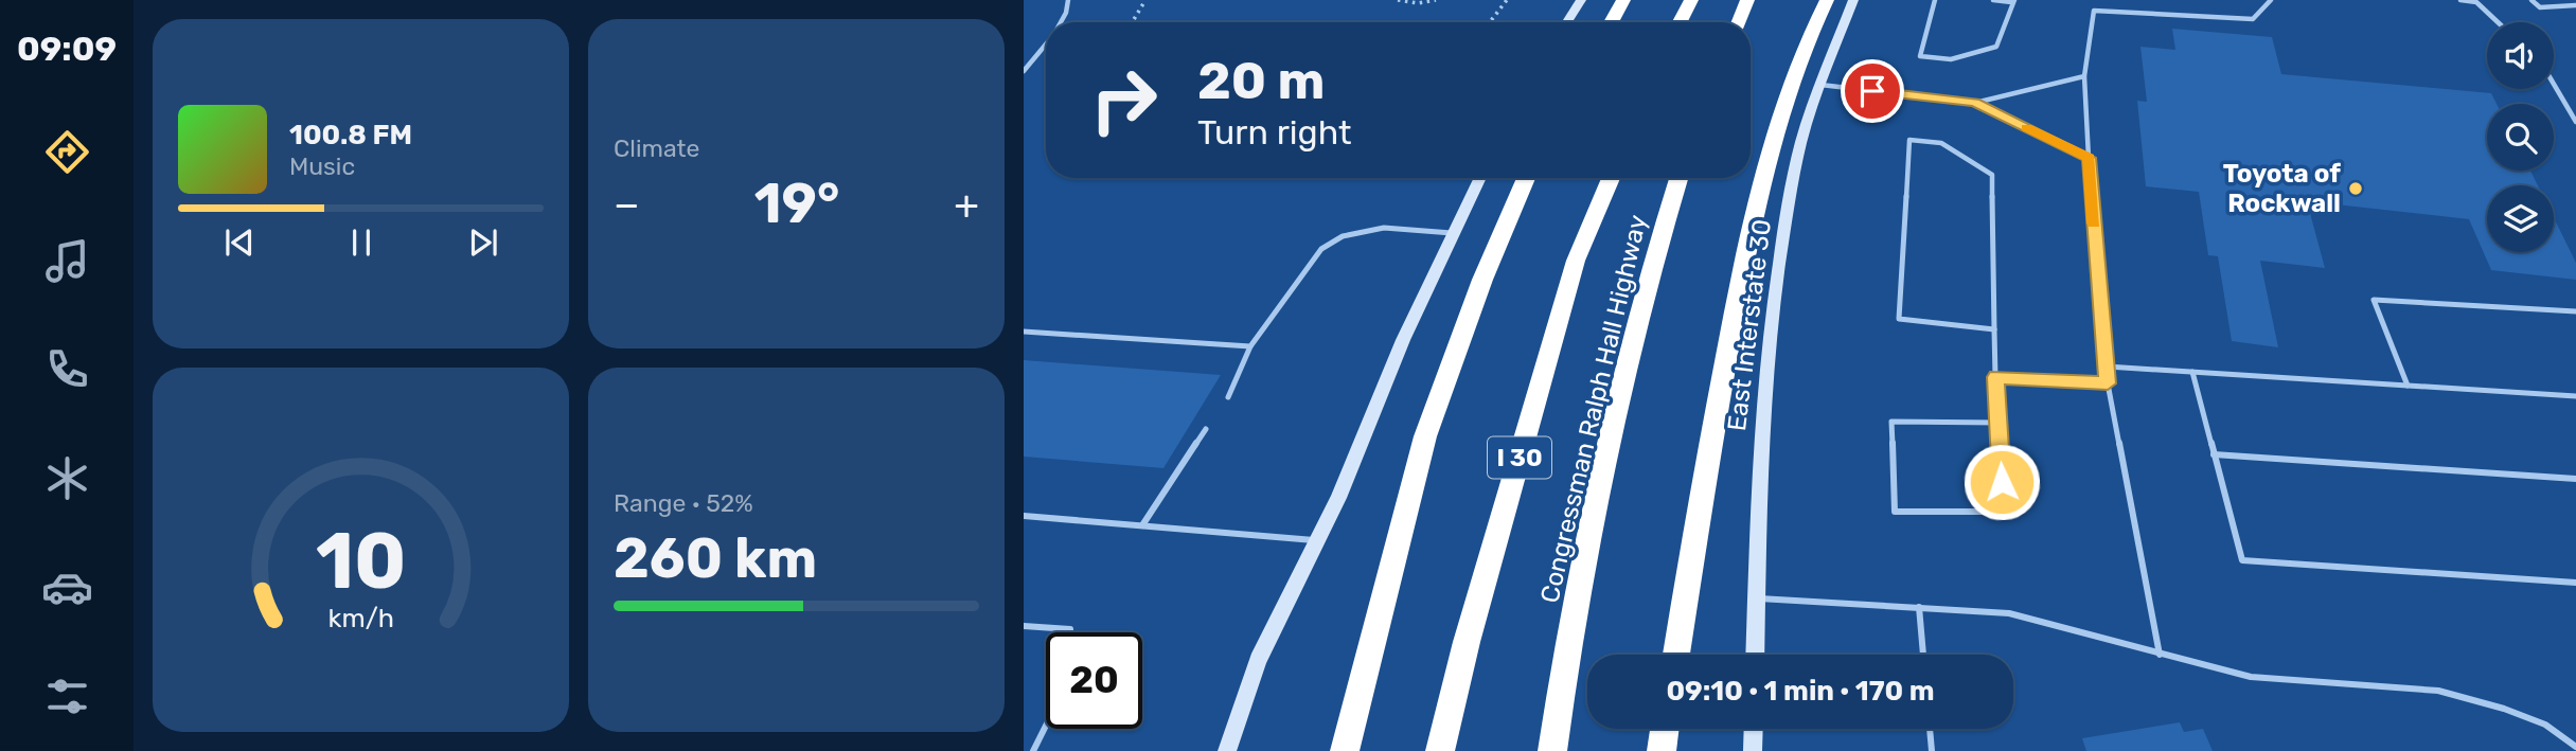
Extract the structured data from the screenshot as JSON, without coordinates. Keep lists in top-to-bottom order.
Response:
{
  "streets": {
    "highway": ["Congressman Ralph Hall Highway", "I 30"],
    "main road": ["East Interstate 30"]
  },
  "places": ["Toyota of Rockwall"],
  "page": {
    "tabs": "09:09",
    "tile": [
      "Climate",
      ["Range · 52%", "260 km"]
    ],
    "turn": ["20 m", "Turn right"],
    "song": ["100.8 FM", "Music"],
    "heat": ["−", "19°", "+"],
    "limit": "20",
    "trip": "09:10 · 1 min · 170 m",
    "gauge": ["10", "km/h"]
  }
}
